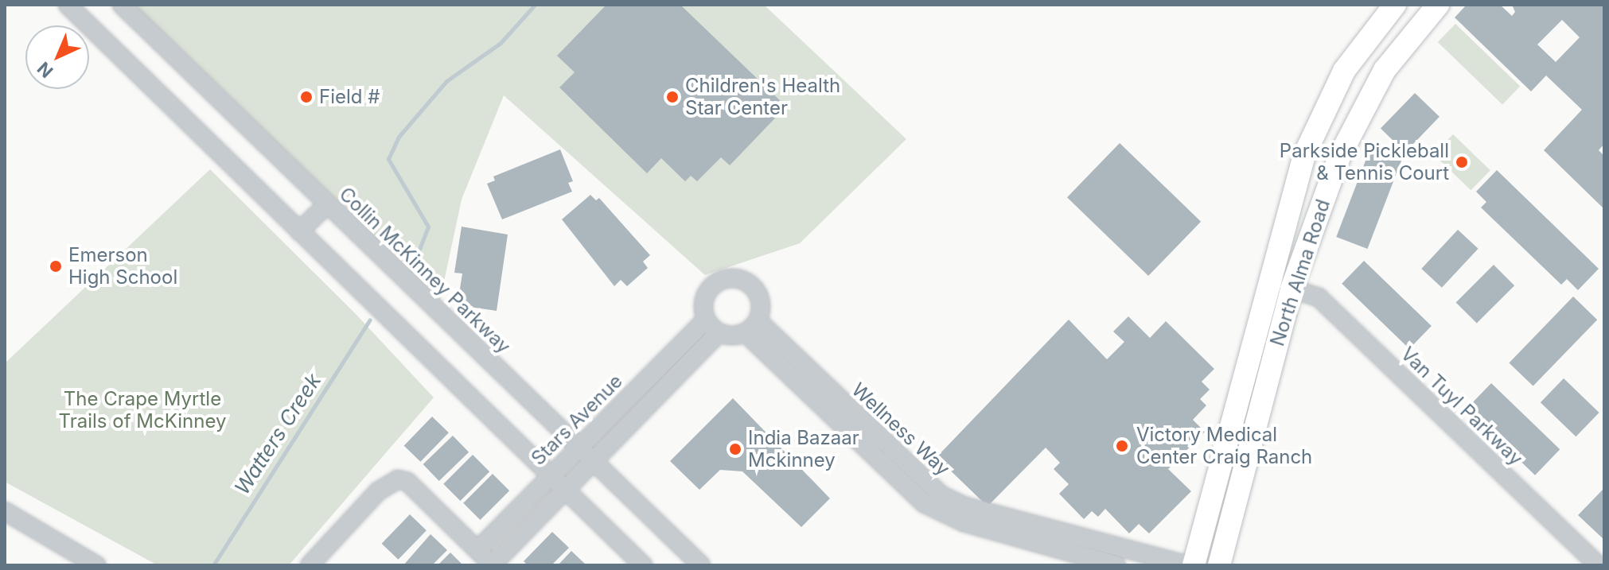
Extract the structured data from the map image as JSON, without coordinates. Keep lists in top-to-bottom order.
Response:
{
  "streets": {
    "main road": ["North Alma Road"],
    "street": [
      "Collin McKinney Parkway",
      "Van Tuyl Parkway",
      "Stars Avenue",
      "Wellness Way"
    ]
  },
  "crossings": [
    ["Collin McKinney Parkway", "Stars Avenue"],
    ["North Alma Road", "Van Tuyl Parkway"],
    ["Stars Avenue", "Wellness Way"]
  ],
  "water": ["Watters Creek"],
  "parks": ["The Crape Myrtle Trails of McKinney"],
  "places": [
    "Field #",
    "Children's Health Star Center",
    "Parkside Pickleball & Tennis Court",
    "Emerson High School",
    "Victory Medical Center Craig Ranch",
    "India Bazaar Mckinney"
  ],
  "north": "bottom left"
}
